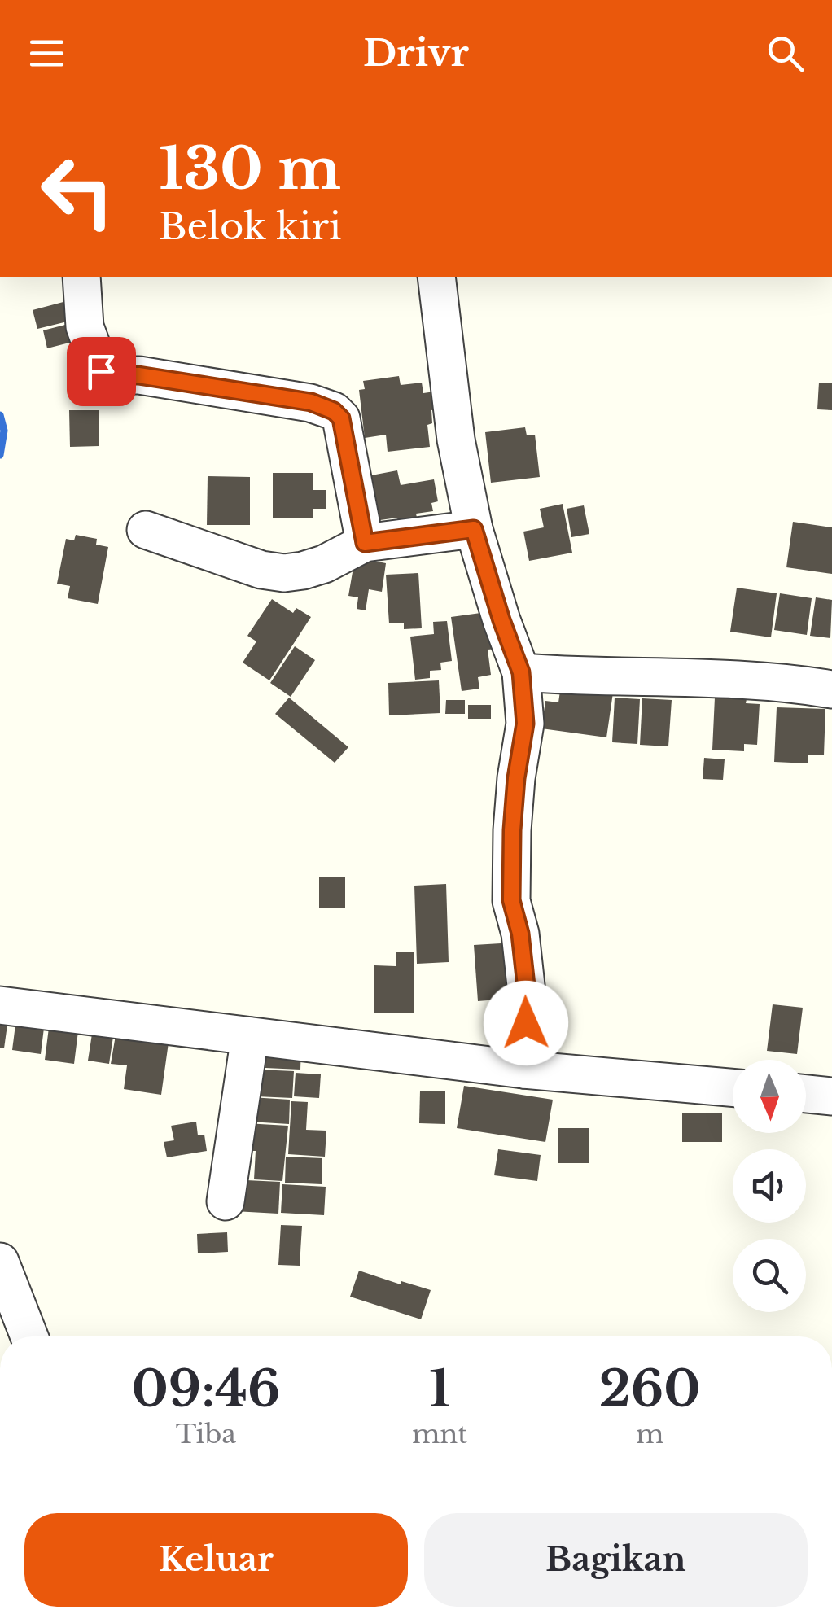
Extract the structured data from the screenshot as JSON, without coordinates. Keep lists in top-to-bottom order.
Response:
{
  "north": "bottom",
  "page": {
    "header": "Drivr",
    "turn": ["130 m", "Belok kiri"],
    "eta": [
      "09:46",
      "Tiba",
      "1",
      "mnt",
      "260",
      "m"
    ],
    "buttons": ["Keluar", "Bagikan"]
  }
}
